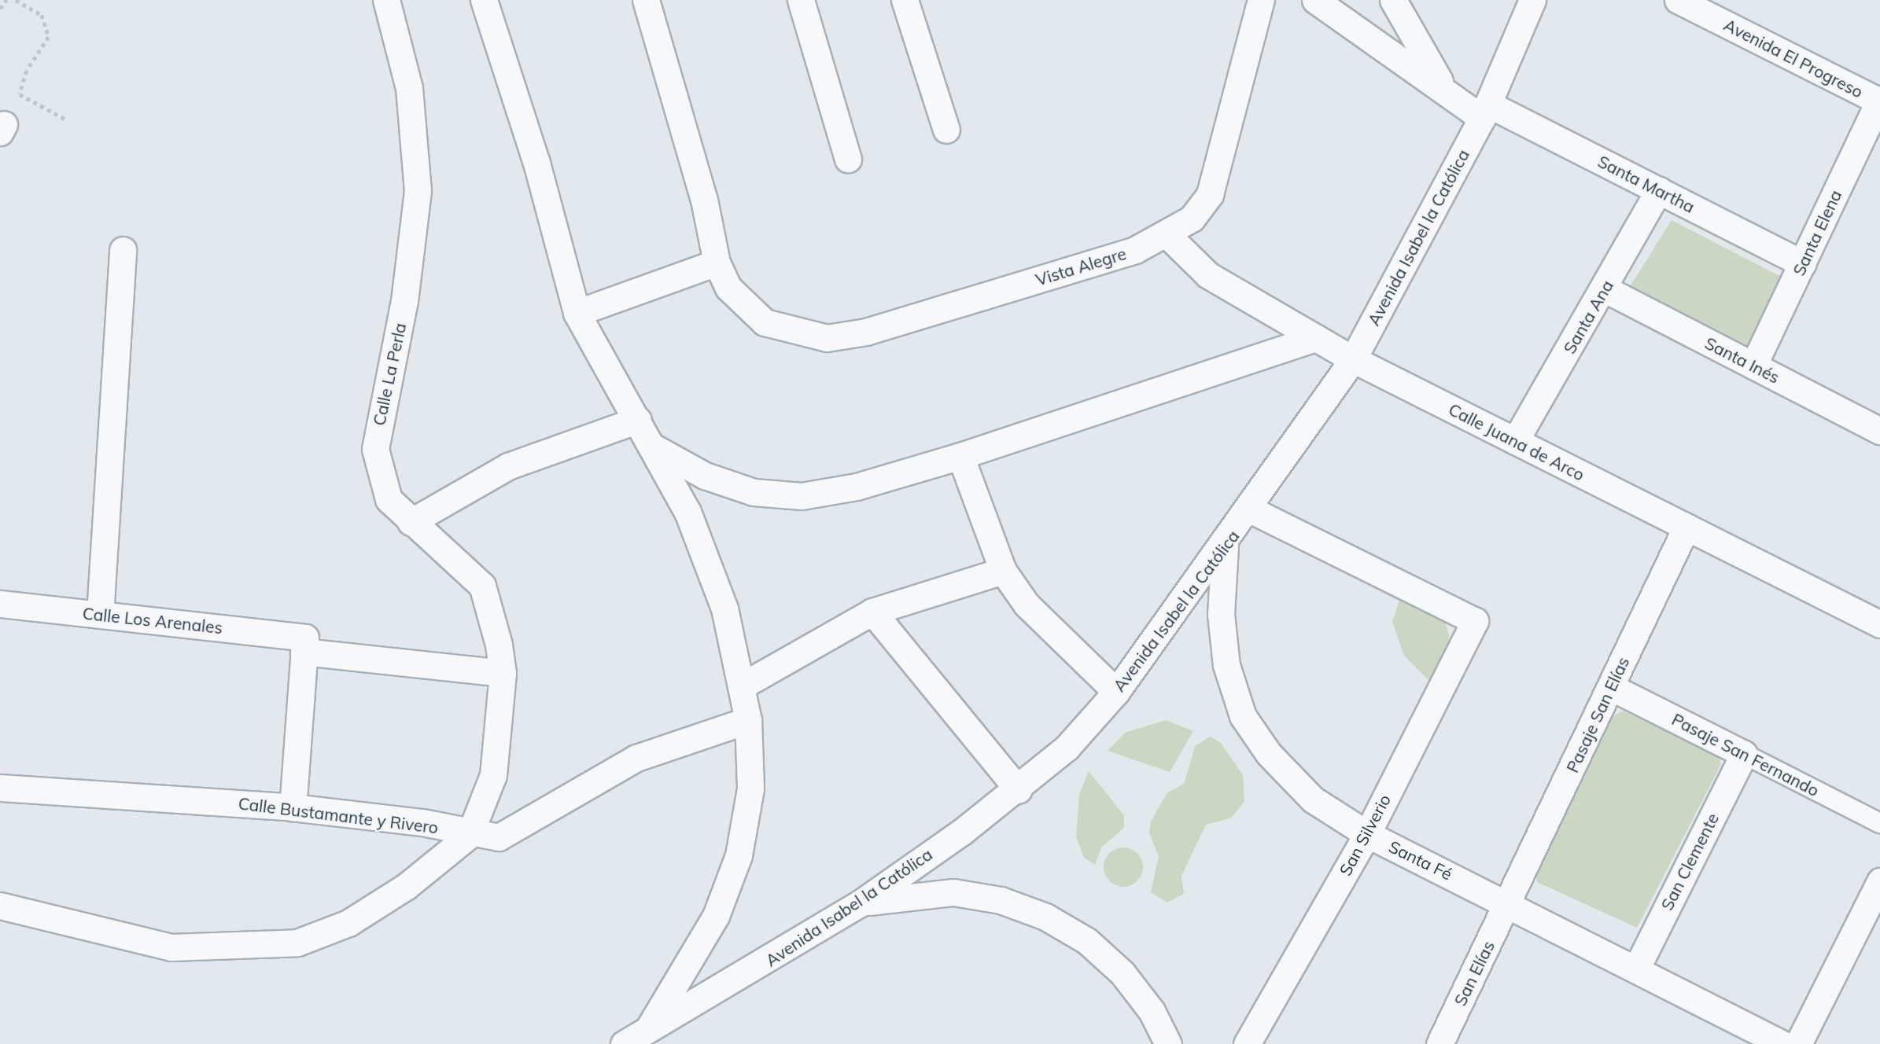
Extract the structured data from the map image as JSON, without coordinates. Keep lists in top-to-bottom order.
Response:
{
  "streets": {
    "street": [
      "Avenida El Progreso",
      "Santa Martha",
      "Santa Elena",
      "Avenida Isabel la Católica",
      "Vista Alegre",
      "Santa Ana",
      "Santa Inés",
      "Calle La Perla",
      "Calle Juana de Arco",
      "Calle Los Arenales",
      "Pasaje San Elías",
      "Pasaje San Fernando",
      "Calle Bustamante y Rivero",
      "San Silverio",
      "Santa Fé",
      "San Clemente",
      "San Elías"
    ]
  },
  "crossings": [
    ["Avenida El Progreso", "Santa Elena"],
    ["Santa Martha", "Santa Elena"],
    ["Santa Martha", "Avenida Isabel la Católica"],
    ["Santa Martha", "Santa Ana"],
    ["Santa Elena", "Santa Inés"],
    ["Avenida Isabel la Católica", "Calle Juana de Arco"],
    ["Avenida Isabel la Católica", "San Silverio"],
    ["Avenida Isabel la Católica", "Santa Fé"],
    ["Vista Alegre", "Calle Juana de Arco"],
    ["Santa Ana", "Santa Inés"],
    ["Santa Ana", "Calle Juana de Arco"],
    ["Calle La Perla", "Calle Los Arenales"],
    ["Calle La Perla", "Calle Bustamante y Rivero"],
    ["Calle Juana de Arco", "Pasaje San Elías"],
    ["Pasaje San Elías", "Pasaje San Fernando"],
    ["Pasaje San Elías", "Santa Fé"],
    ["Pasaje San Elías", "San Elías"],
    ["Pasaje San Fernando", "San Clemente"],
    ["San Silverio", "Santa Fé"],
    ["Santa Fé", "San Clemente"],
    ["Santa Fé", "San Elías"]
  ]
}
